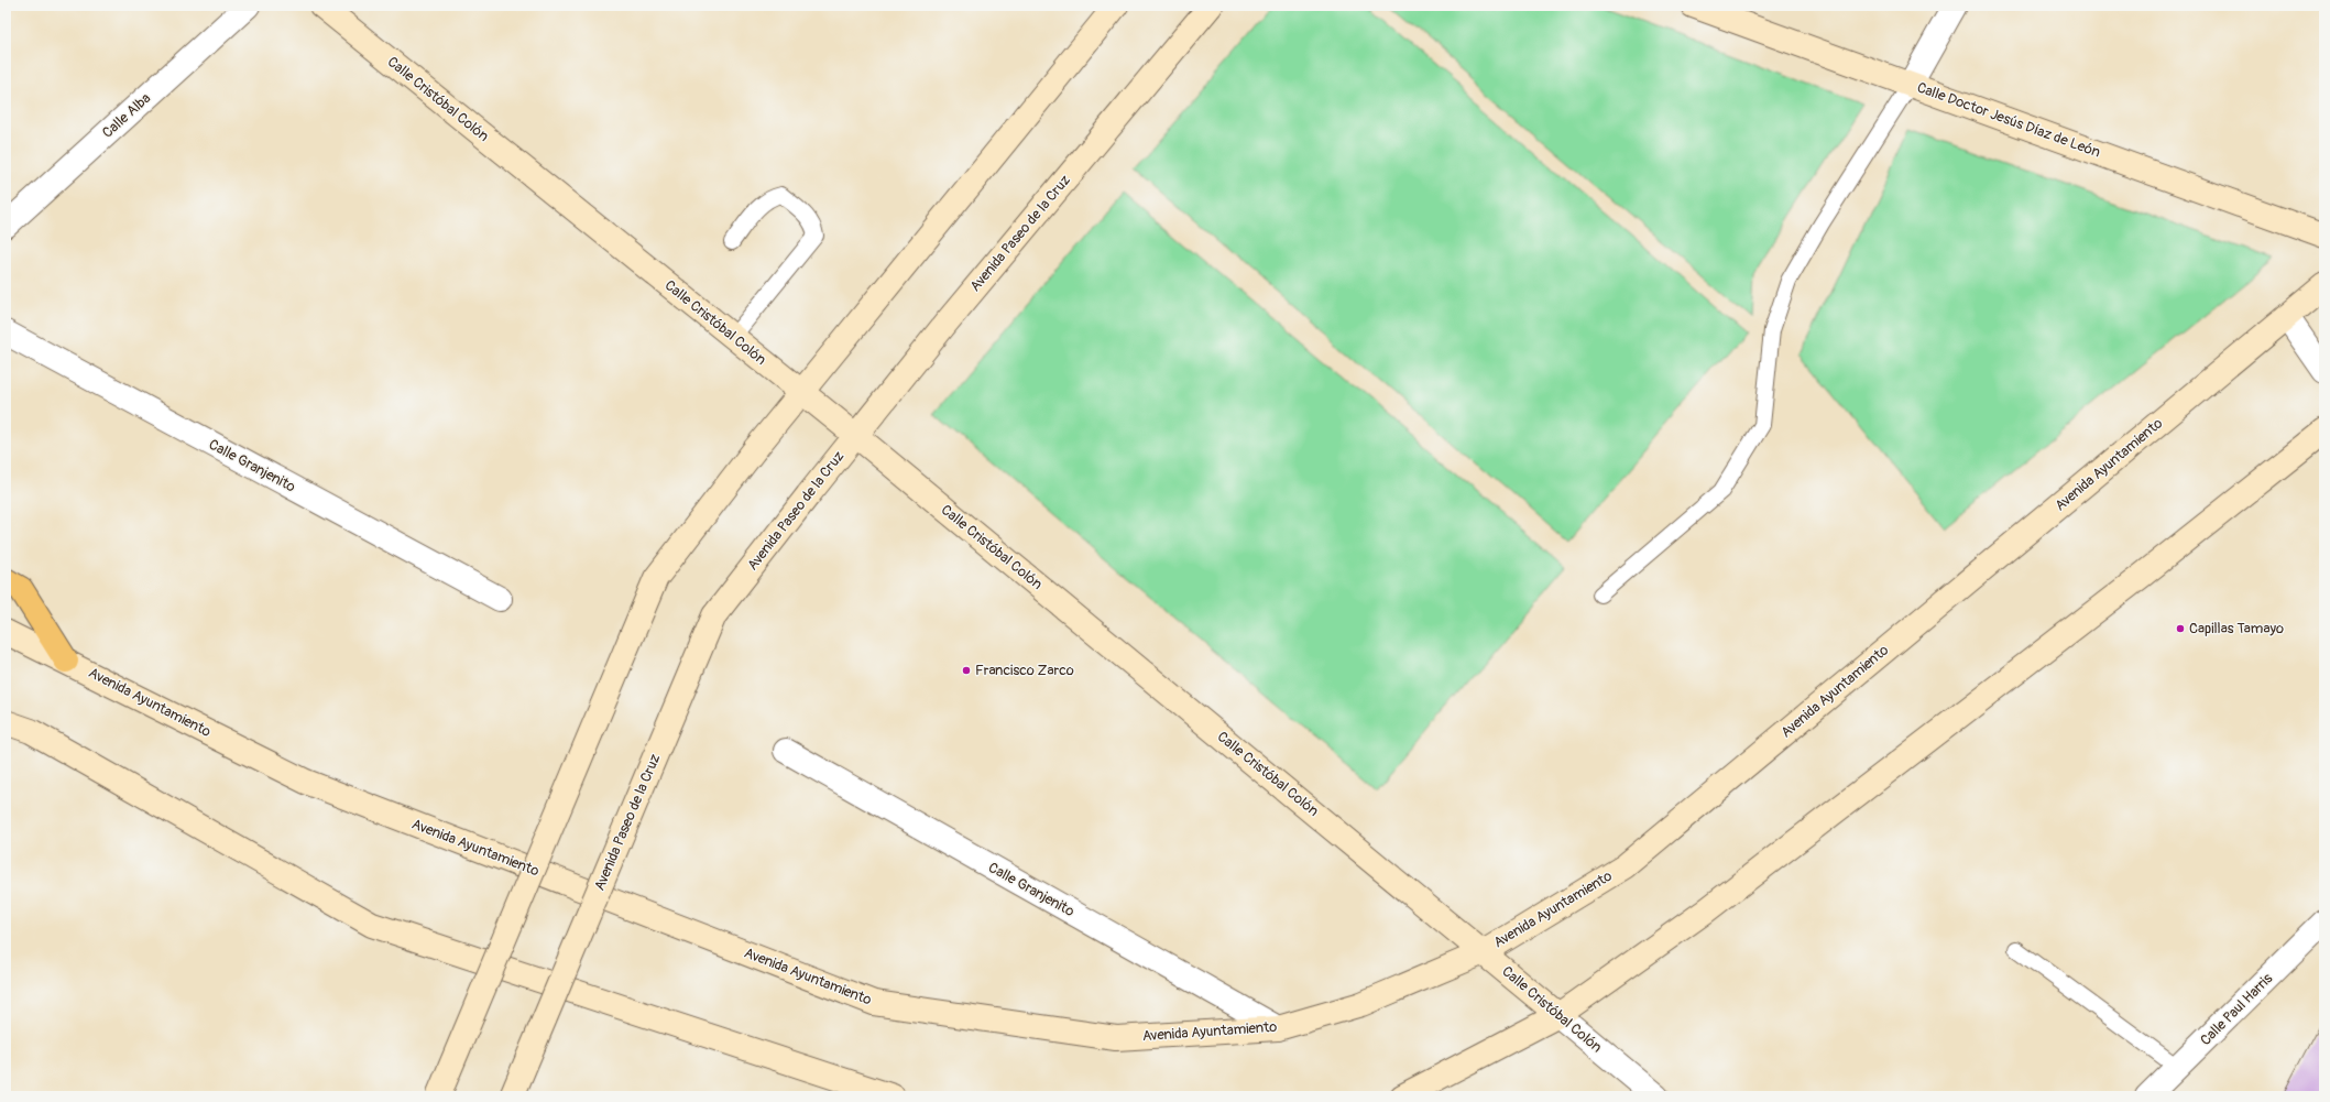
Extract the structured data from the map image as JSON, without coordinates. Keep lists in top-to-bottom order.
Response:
{
  "streets": {
    "main road": [
      "Calle Cristóbal Colón",
      "Calle Doctor Jesús Díaz de León",
      "Avenida Paseo de la Cruz",
      "Avenida Ayuntamiento"
    ],
    "street": ["Calle Alba", "Calle Granjenito", "Calle Paul Harris"]
  },
  "crossings": [
    ["Calle Cristóbal Colón", "Avenida Paseo de la Cruz"],
    ["Calle Cristóbal Colón", "Avenida Ayuntamiento"],
    ["Avenida Ayuntamiento", "Calle Granjenito"]
  ],
  "places": ["Capillas Tamayo", "Francisco Zarco"]
}
